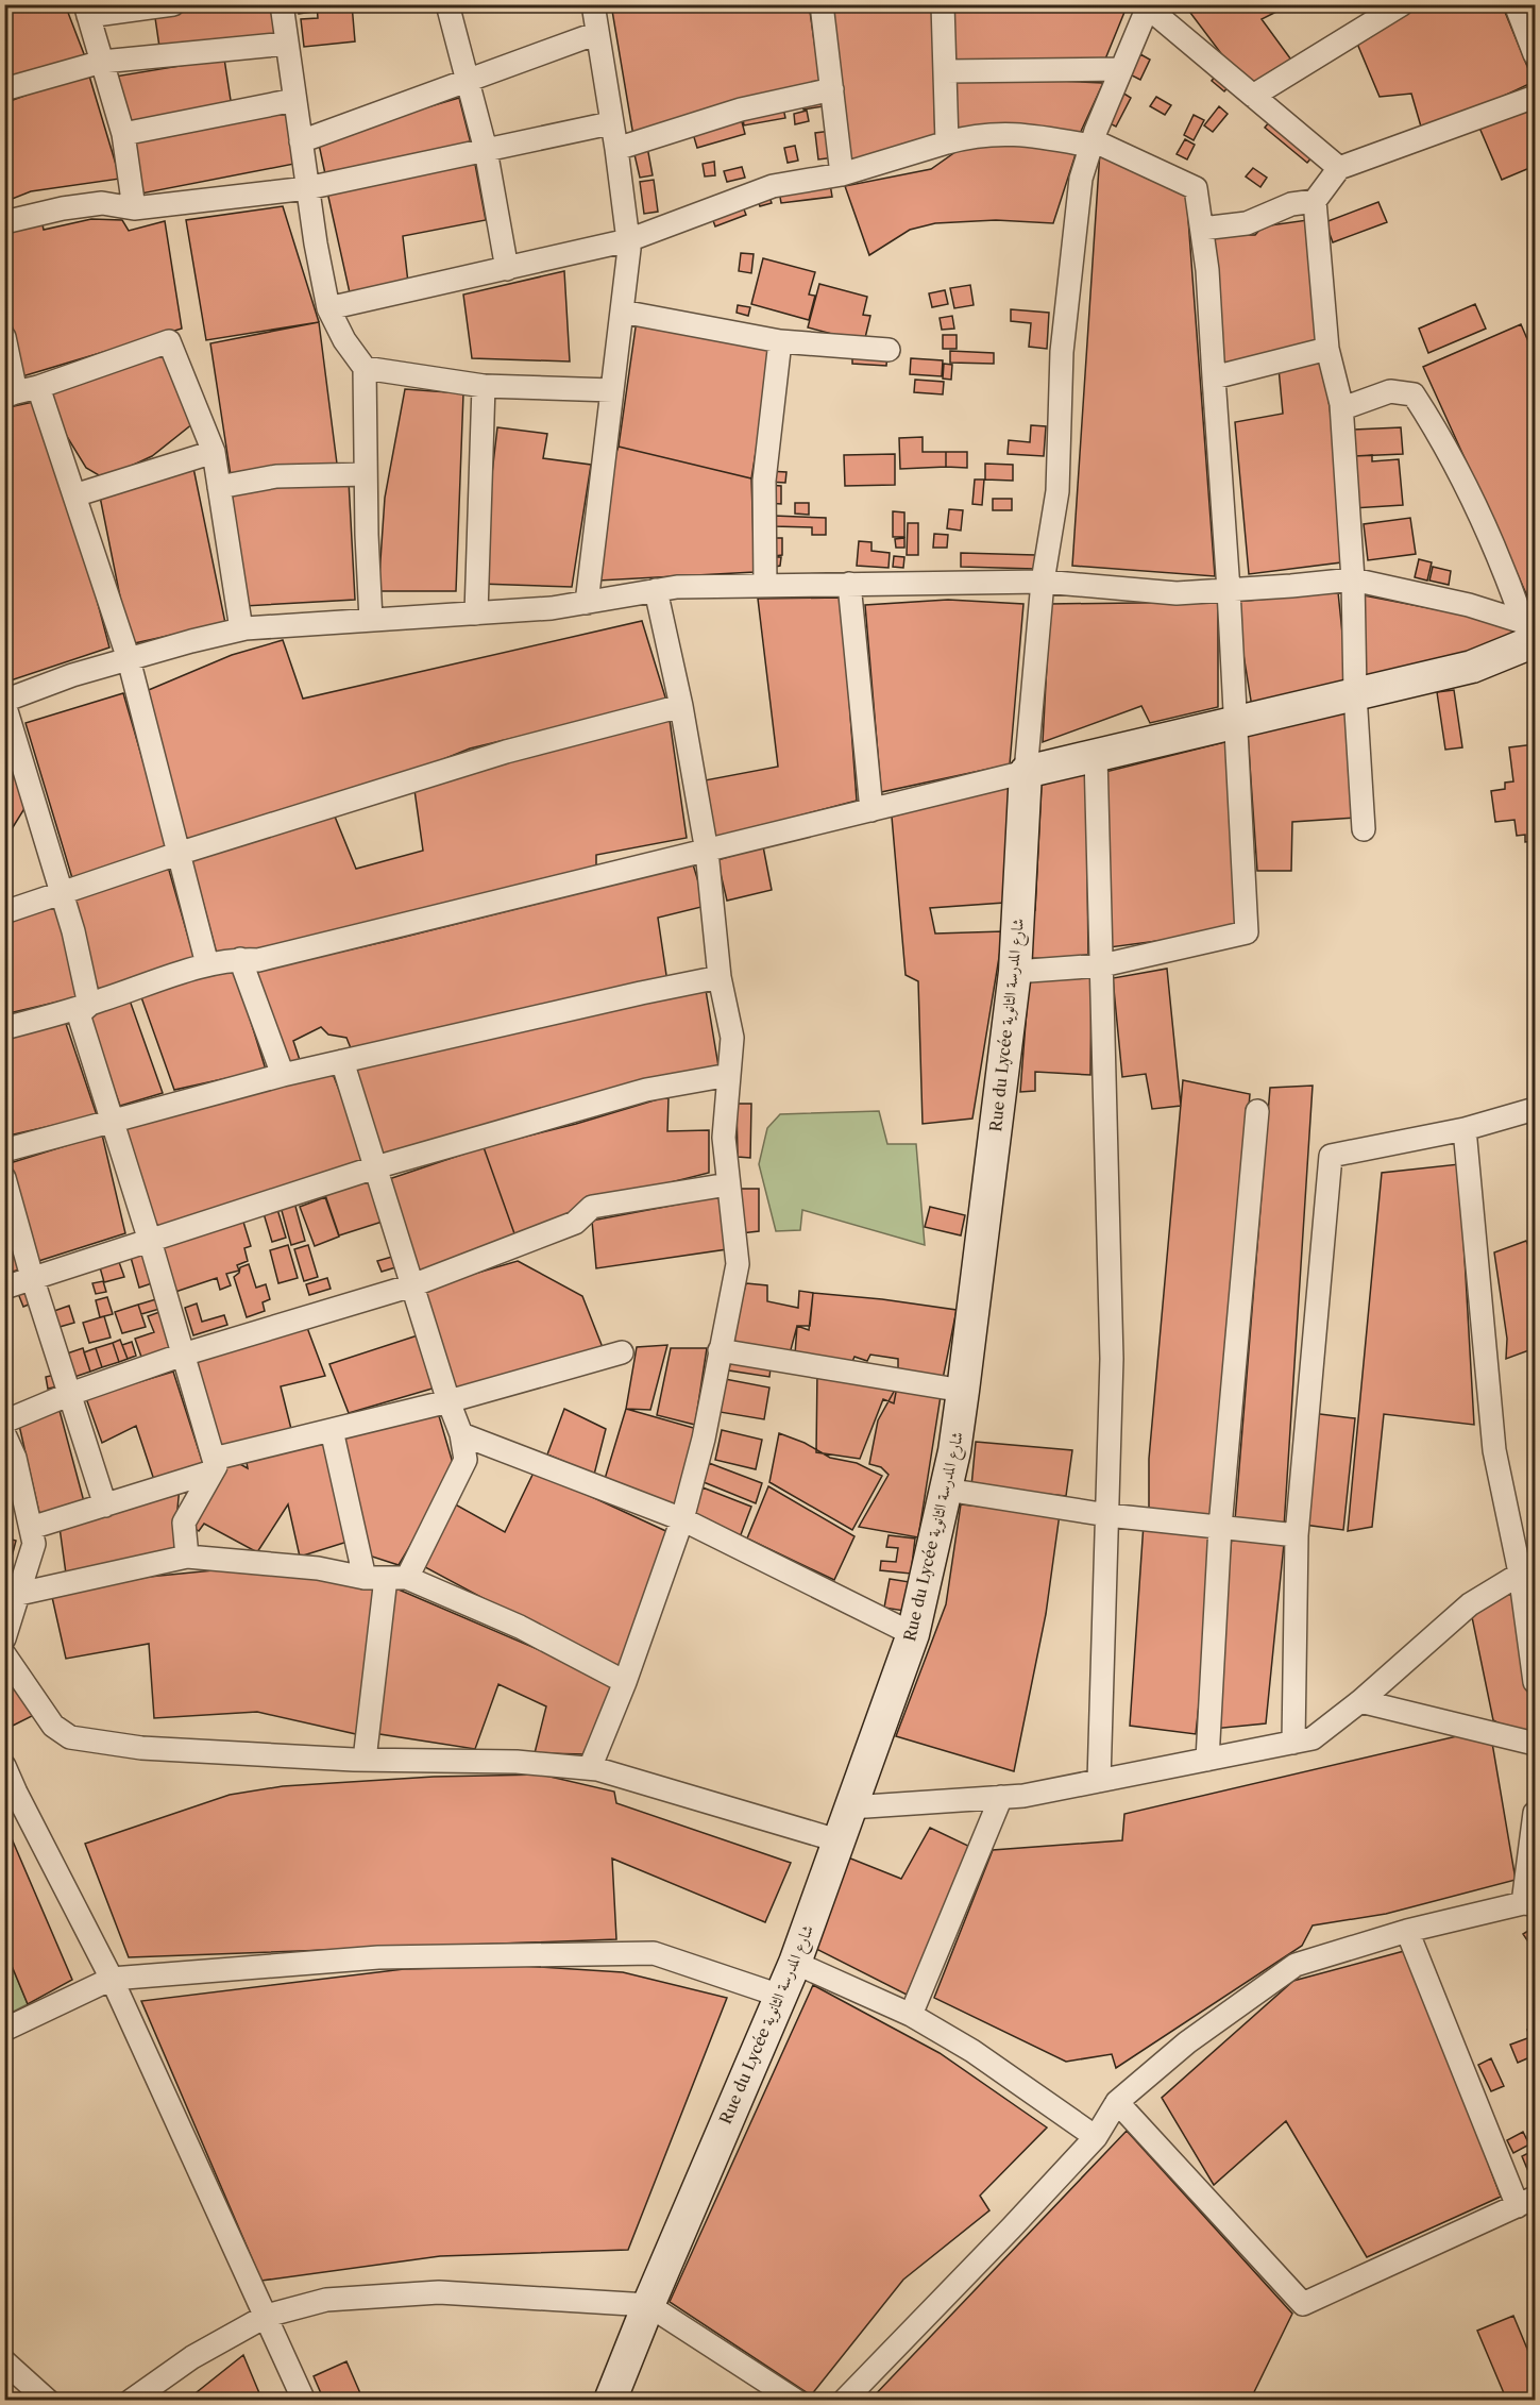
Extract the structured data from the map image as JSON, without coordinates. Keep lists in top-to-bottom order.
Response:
{
  "streets": {
    "street": ["Rue du Lycée شارع المدرسة الثانوية"]
  }
}
